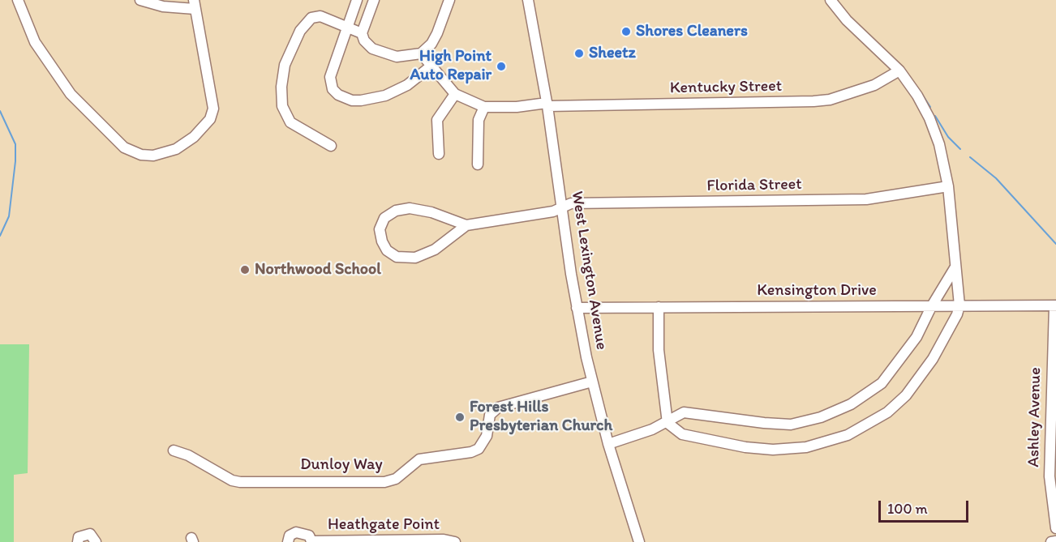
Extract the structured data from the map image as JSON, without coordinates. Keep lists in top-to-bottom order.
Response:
{
  "streets": {
    "street": [
      "Kentucky Street",
      "Florida Street",
      "West Lexington Avenue",
      "Kensington Drive",
      "Ashley Avenue",
      "Dunloy Way",
      "Heathgate Point"
    ]
  },
  "crossings": [
    ["Kentucky Street", "West Lexington Avenue"],
    ["Florida Street", "West Lexington Avenue"],
    ["West Lexington Avenue", "Kensington Drive"],
    ["West Lexington Avenue", "Dunloy Way"],
    ["Kensington Drive", "Ashley Avenue"]
  ],
  "places": [
    "Shores Cleaners",
    "Sheetz",
    "High Point Auto Repair",
    "Northwood School",
    "Forest Hills Presbyterian Church"
  ],
  "scale_bar": "100 m"
}
